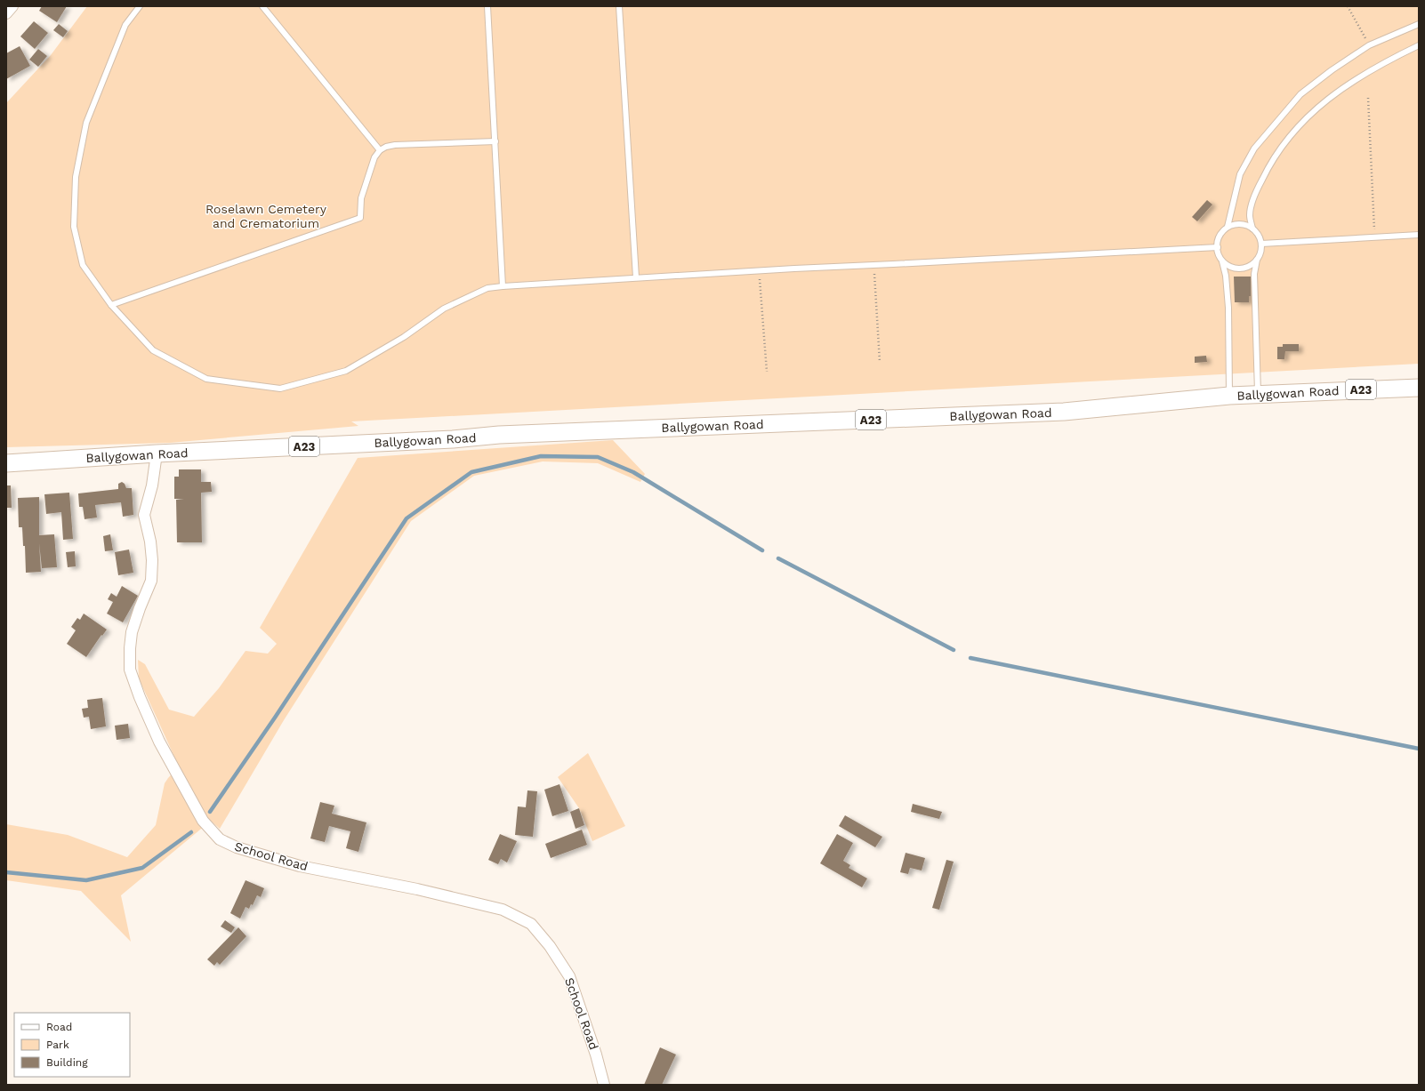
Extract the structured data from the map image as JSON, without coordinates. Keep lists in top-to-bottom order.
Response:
{
  "streets": {
    "main road": ["A23", "Ballygowan Road"],
    "street": ["School Road"]
  },
  "crossings": [
    ["Ballygowan Road", "School Road"]
  ],
  "parks": ["Roselawn Cemetery and Crematorium"],
  "legend": ["Road", "Park", "Building"]
}
